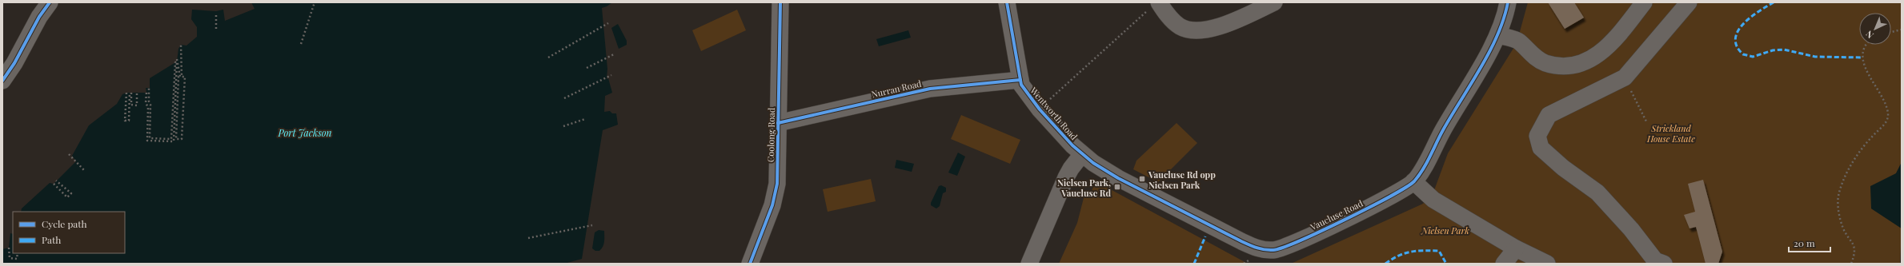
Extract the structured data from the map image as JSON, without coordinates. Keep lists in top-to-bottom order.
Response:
{
  "streets": {
    "street": [
      "Nurran Road",
      "Wentworth Road",
      "Coolong Road",
      "Vaucluse Road"
    ]
  },
  "crossings": [
    ["Nurran Road", "Wentworth Road"],
    ["Nurran Road", "Coolong Road"],
    ["Wentworth Road", "Vaucluse Road"]
  ],
  "water": ["Port Jackson"],
  "parks": ["Strickland House Estate", "Nielsen Park"],
  "places": {
    "transit": ["Vaucluse Rd opp Nielsen Park", "Nielsen Park, Vaucluse Rd"]
  },
  "legend": ["Cycle path", "Path"],
  "scale_bar": "20 m",
  "north": "bottom left"
}
